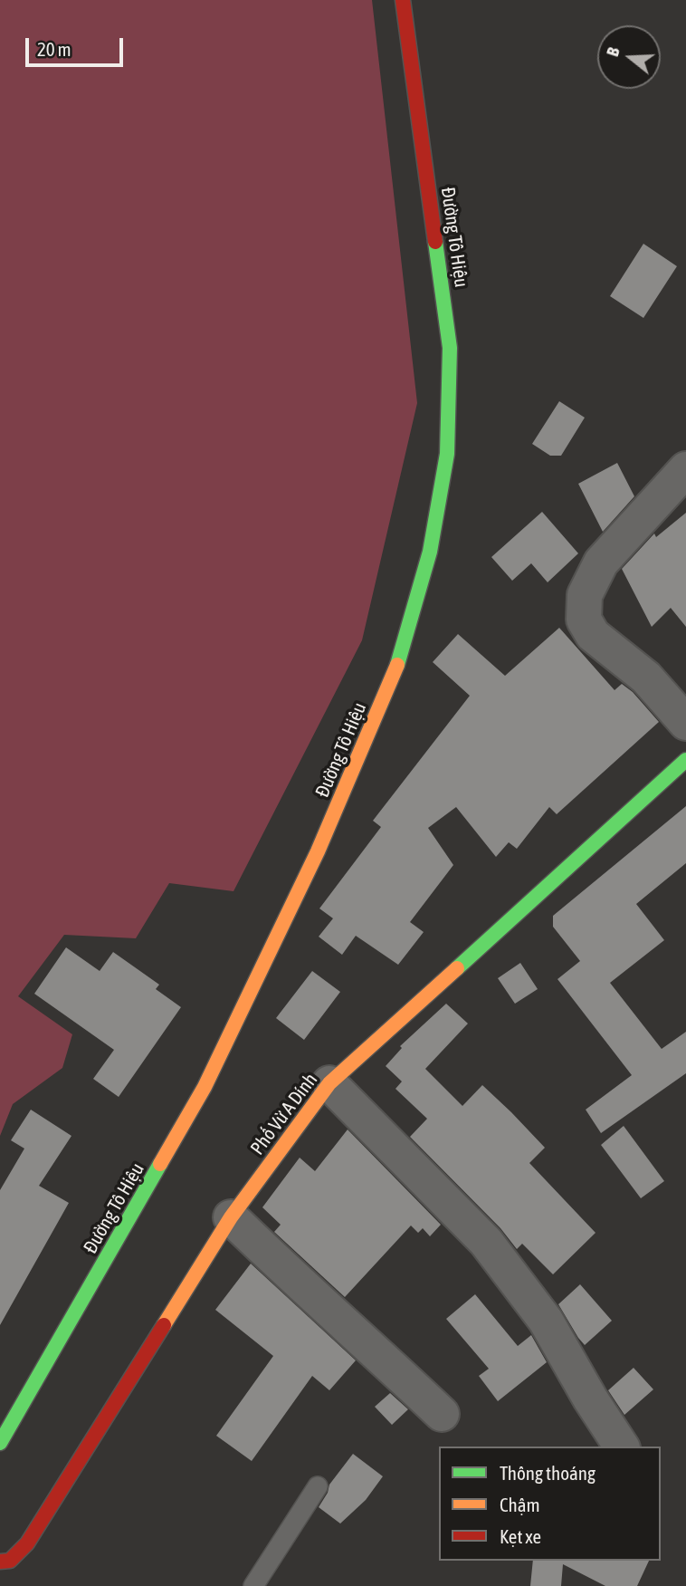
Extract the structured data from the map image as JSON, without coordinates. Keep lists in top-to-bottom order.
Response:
{
  "streets": {
    "main road": ["Đường Tô Hiệu", "Phố Vừ A Dính"]
  },
  "legend": ["Thông thoáng", "Chậm", "Kẹt xe"],
  "scale_bar": "20 m",
  "north": "left"
}
